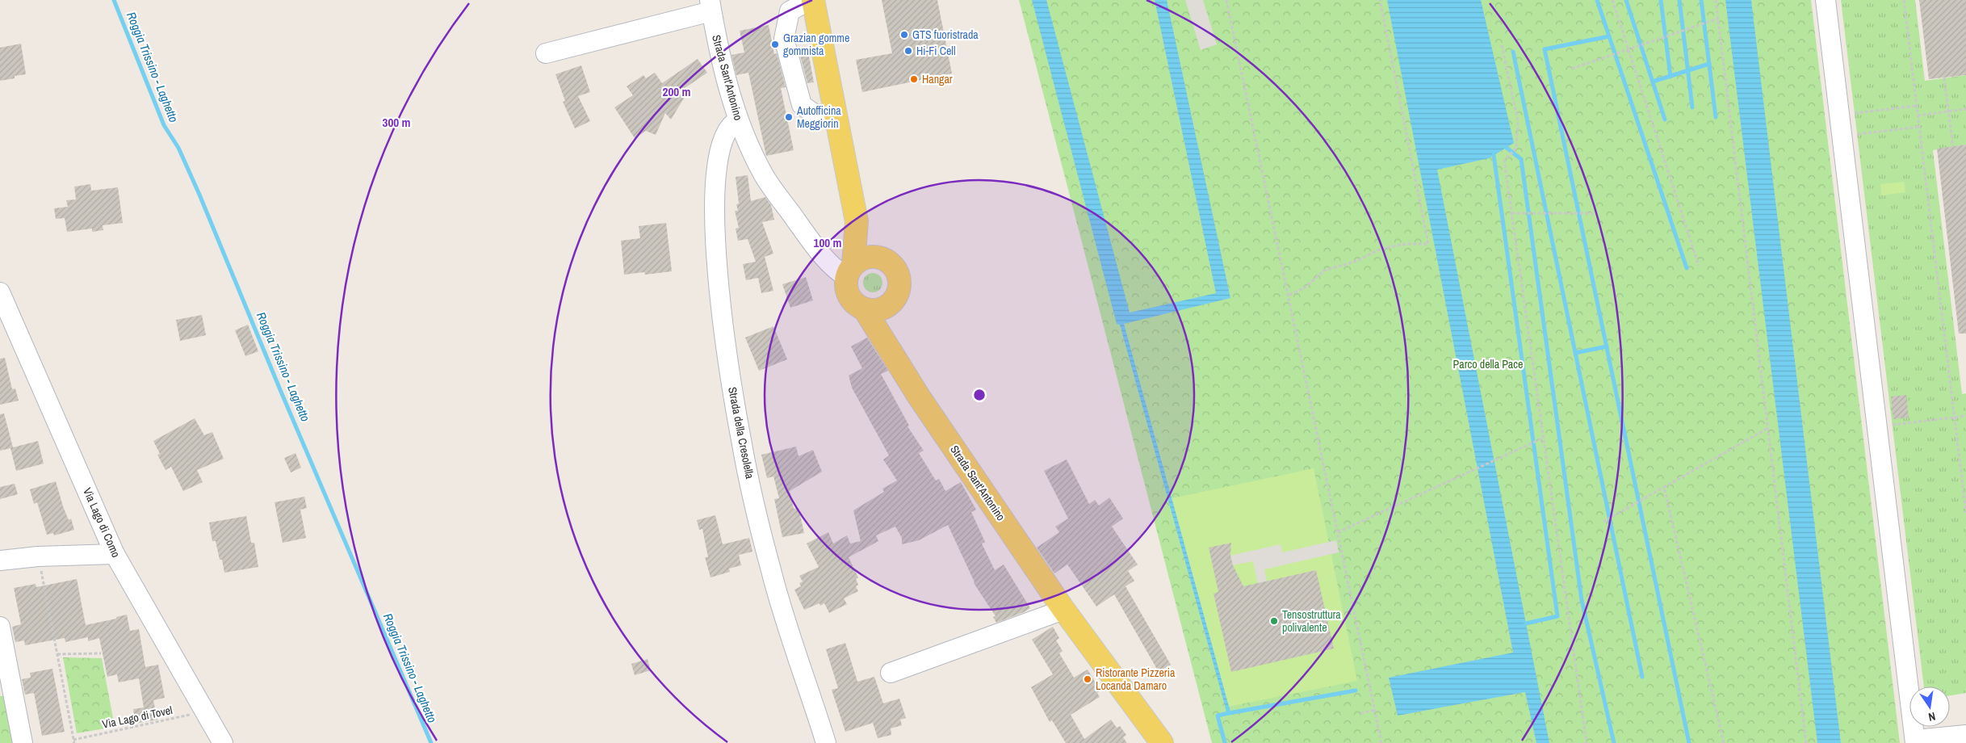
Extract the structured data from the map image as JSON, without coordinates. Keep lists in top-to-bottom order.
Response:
{
  "streets": {
    "main road": ["Strada Sant'Antonino"],
    "street": ["Strada della Cresolella", "Via Lago di Como"],
    "path": ["Via Lago di Tovel"]
  },
  "crossings": [
    ["Strada Sant'Antonino", "Strada della Cresolella"],
    ["Via Lago di Como", "Via Lago di Tovel"]
  ],
  "water": ["Roggia Trissino - Laghetto"],
  "parks": ["Parco della Pace"],
  "places": [
    "GTS fuoristrada",
    "Grazian gomme gommista",
    "Hi-Fi Cell",
    "Hangar",
    "Autofficina Meggiorin",
    "Tensostruttura polivalente",
    "Ristorante Pizzeria Locanda Damaro"
  ],
  "north": "bottom",
  "rings": ["200 m", "300 m", "100 m"]
}
